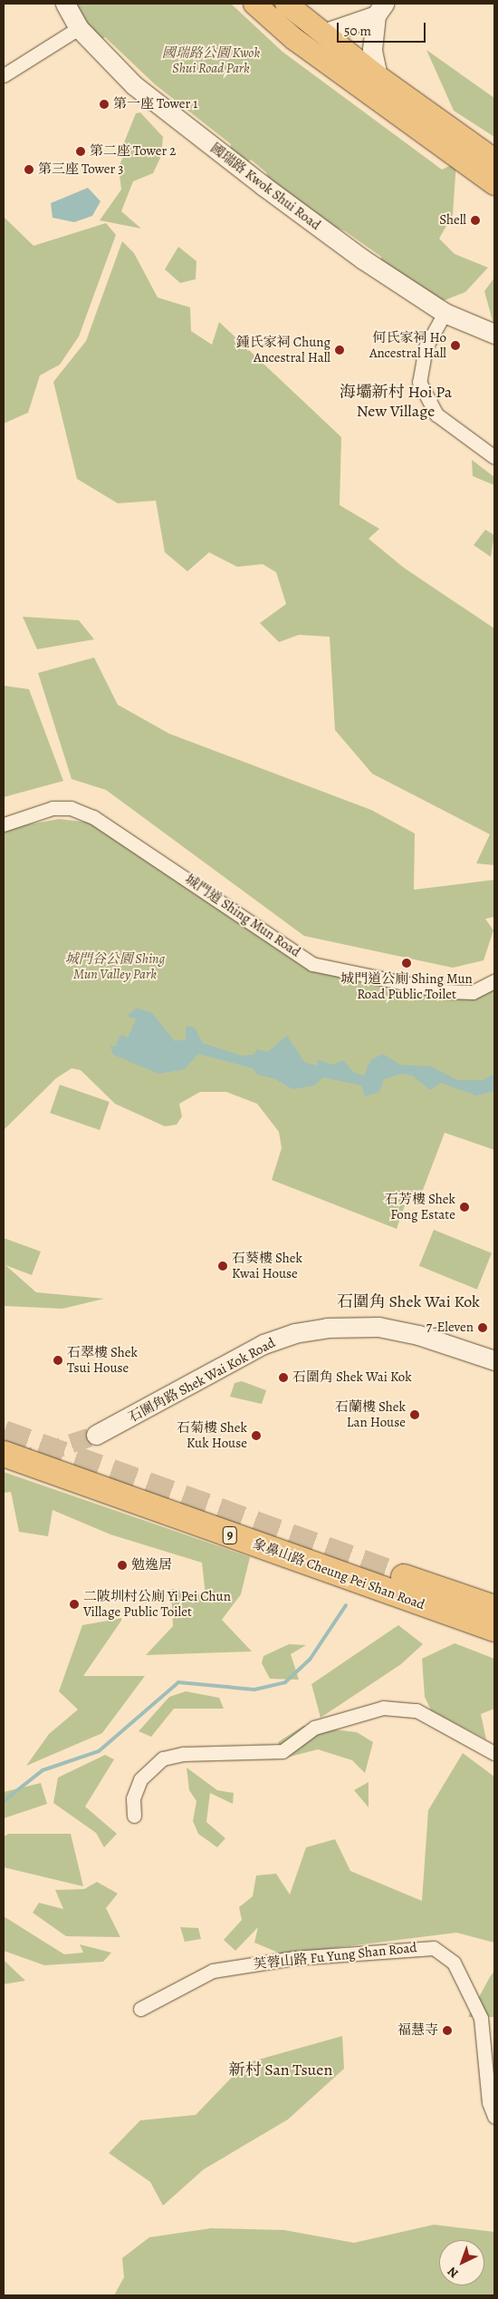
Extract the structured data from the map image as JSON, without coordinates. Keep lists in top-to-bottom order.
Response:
{
  "streets": {
    "highway": ["9", "象鼻山路 Cheung Pei Shan Road"],
    "street": [
      "國瑞路 Kwok Shui Road",
      "城門道 Shing Mun Road",
      "石圍角路 Shek Wai Kok Road",
      "芙蓉山路 Fu Yung Shan Road"
    ]
  },
  "districts": ["海壩新村 Hoi Pa New Village", "石圍角 Shek Wai Kok", "新村 San Tsuen"],
  "parks": ["國瑞路公園 Kwok Shui Road Park", "城門谷公園 Shing Mun Valley Park"],
  "places": [
    "第一座 Tower 1",
    "第二座 Tower 2",
    "第三座 Tower 3",
    "Shell",
    "何氏家祠 Ho Ancestral Hall",
    "鍾氏家祠 Chung Ancestral Hall",
    "城門道公廁 Shing Mun Road Public Toilet",
    "石芳樓 Shek Fong Estate",
    "石葵樓 Shek Kwai House",
    "7-Eleven",
    "石翠樓 Shek Tsui House",
    "石圍角 Shek Wai Kok",
    "石蘭樓 Shek Lan House",
    "石菊樓 Shek Kuk House",
    "勉逸居",
    "二陂圳村公廁 Yi Pei Chun Village Public Toilet",
    "福慧寺"
  ],
  "scale_bar": "50 m",
  "north": "bottom left"
}
